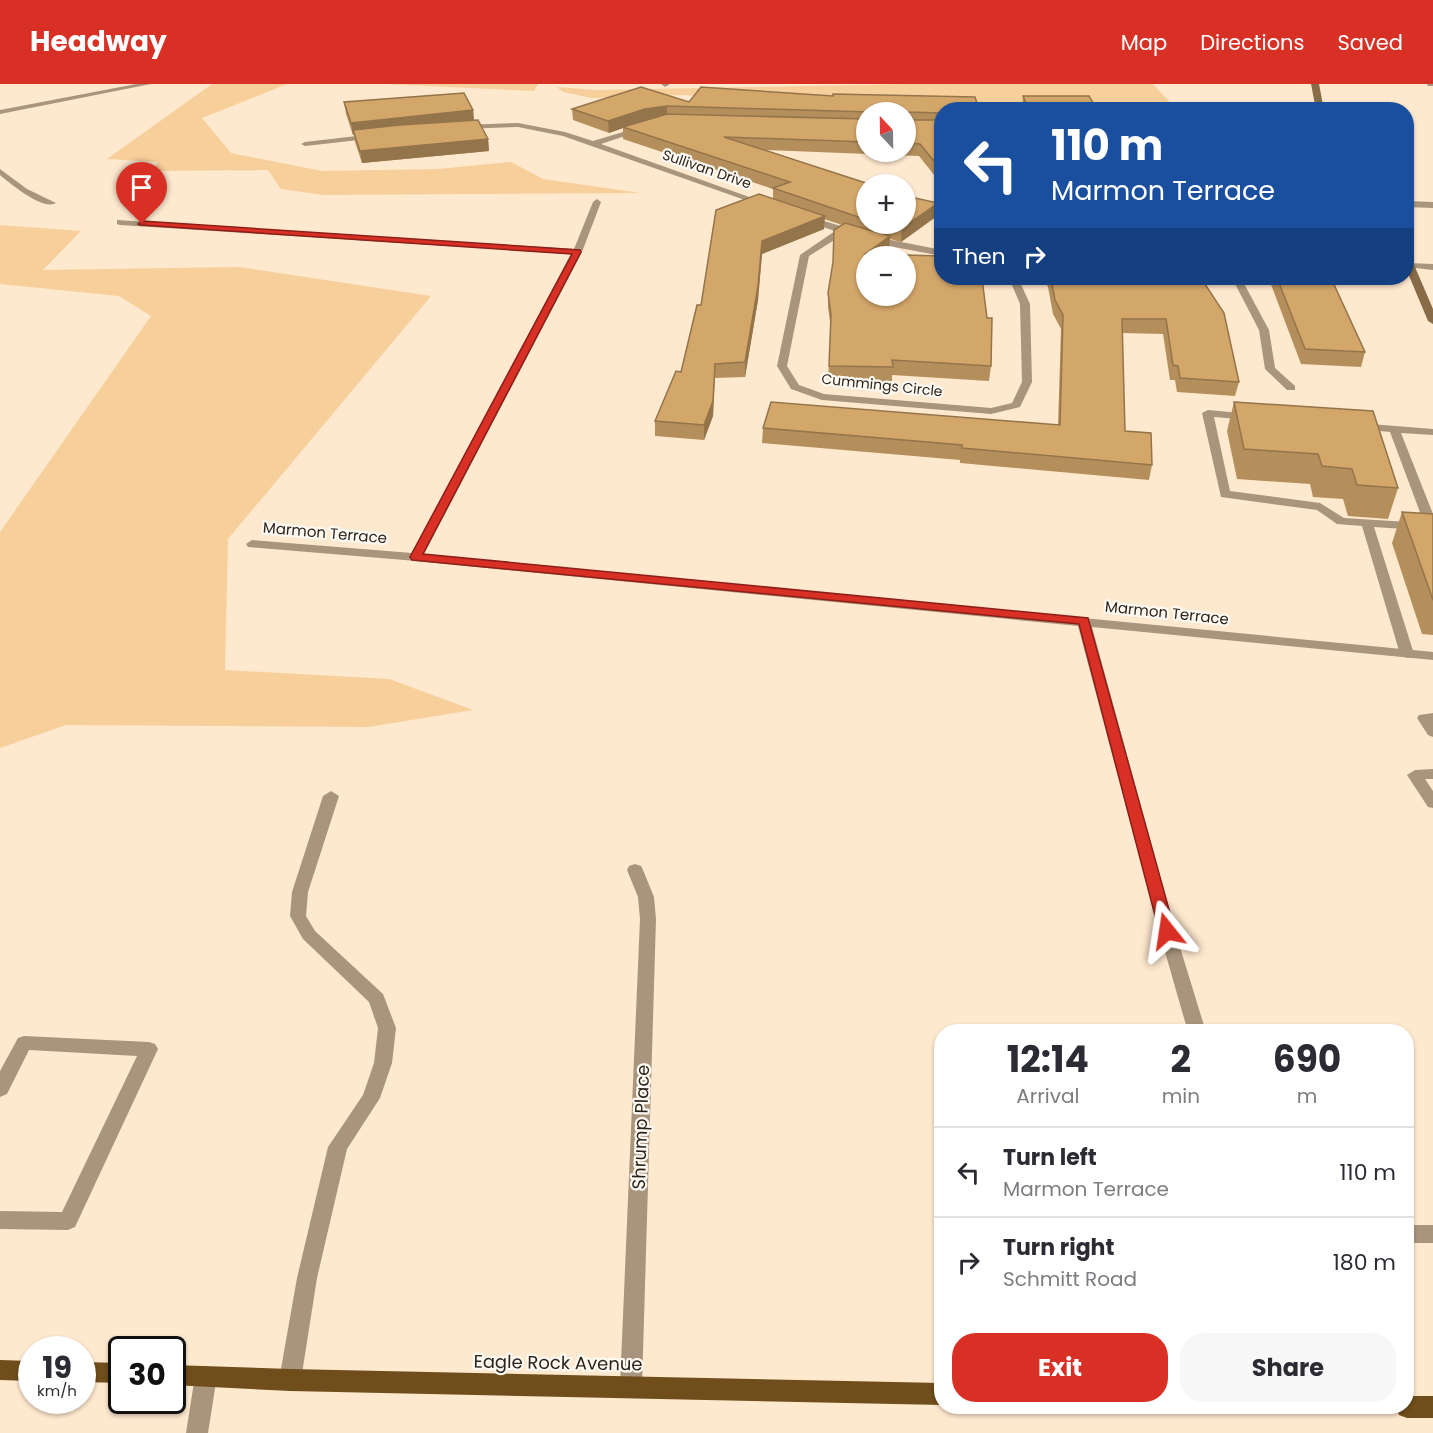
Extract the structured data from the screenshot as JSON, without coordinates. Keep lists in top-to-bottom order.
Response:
{
  "streets": {
    "main road": ["Eagle Rock Avenue"],
    "street": [
      "Sullivan Drive",
      "Cummings Circle",
      "Marmon Terrace",
      "Shrump Place"
    ]
  },
  "crossings": [
    ["Shrump Place", "Eagle Rock Avenue"]
  ],
  "north": "top",
  "page": {
    "header": "Headway",
    "nav": ["Map", "Directions", "Saved"],
    "map_buttons": ["+", "−"],
    "turn": ["110 m", "Marmon Terrace"],
    "then": "Then",
    "eta": [
      "12:14",
      "Arrival",
      "2",
      "min",
      "690",
      "m"
    ],
    "list": [
      {
        "name": "Turn left",
        "note": "Marmon Terrace",
        "value": "110 m"
      },
      {
        "name": "Turn right",
        "note": "Schmitt Road",
        "value": "180 m"
      }
    ],
    "buttons": ["Exit", "Share"],
    "speed": "19 km/h",
    "limit": "30"
  }
}
